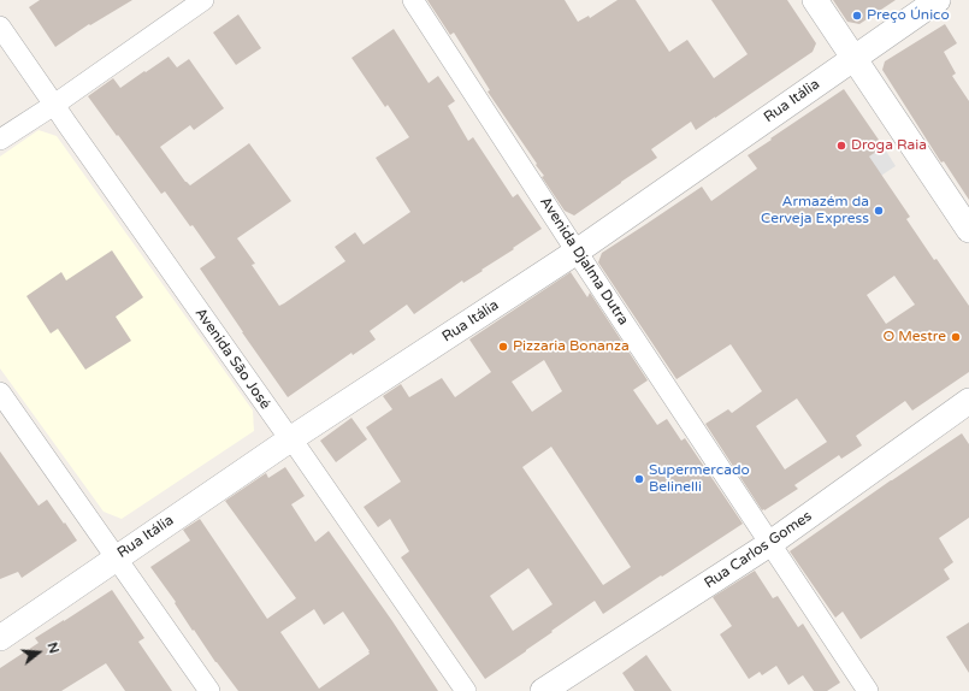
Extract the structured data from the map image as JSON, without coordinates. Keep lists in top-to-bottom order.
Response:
{
  "streets": {
    "street": [
      "Rua Itália",
      "Avenida Djalma Dutra",
      "Avenida São José",
      "Rua Carlos Gomes"
    ]
  },
  "crossings": [
    ["Rua Itália", "Avenida Djalma Dutra"],
    ["Rua Itália", "Avenida São José"],
    ["Avenida Djalma Dutra", "Rua Carlos Gomes"]
  ],
  "places": [
    "Preço Único",
    "Droga Raia",
    "Armazém da Cerveja Express",
    "O Mestre",
    "Pizzaria Bonanza",
    "Supermercado Belinelli"
  ],
  "north": "right"
}
